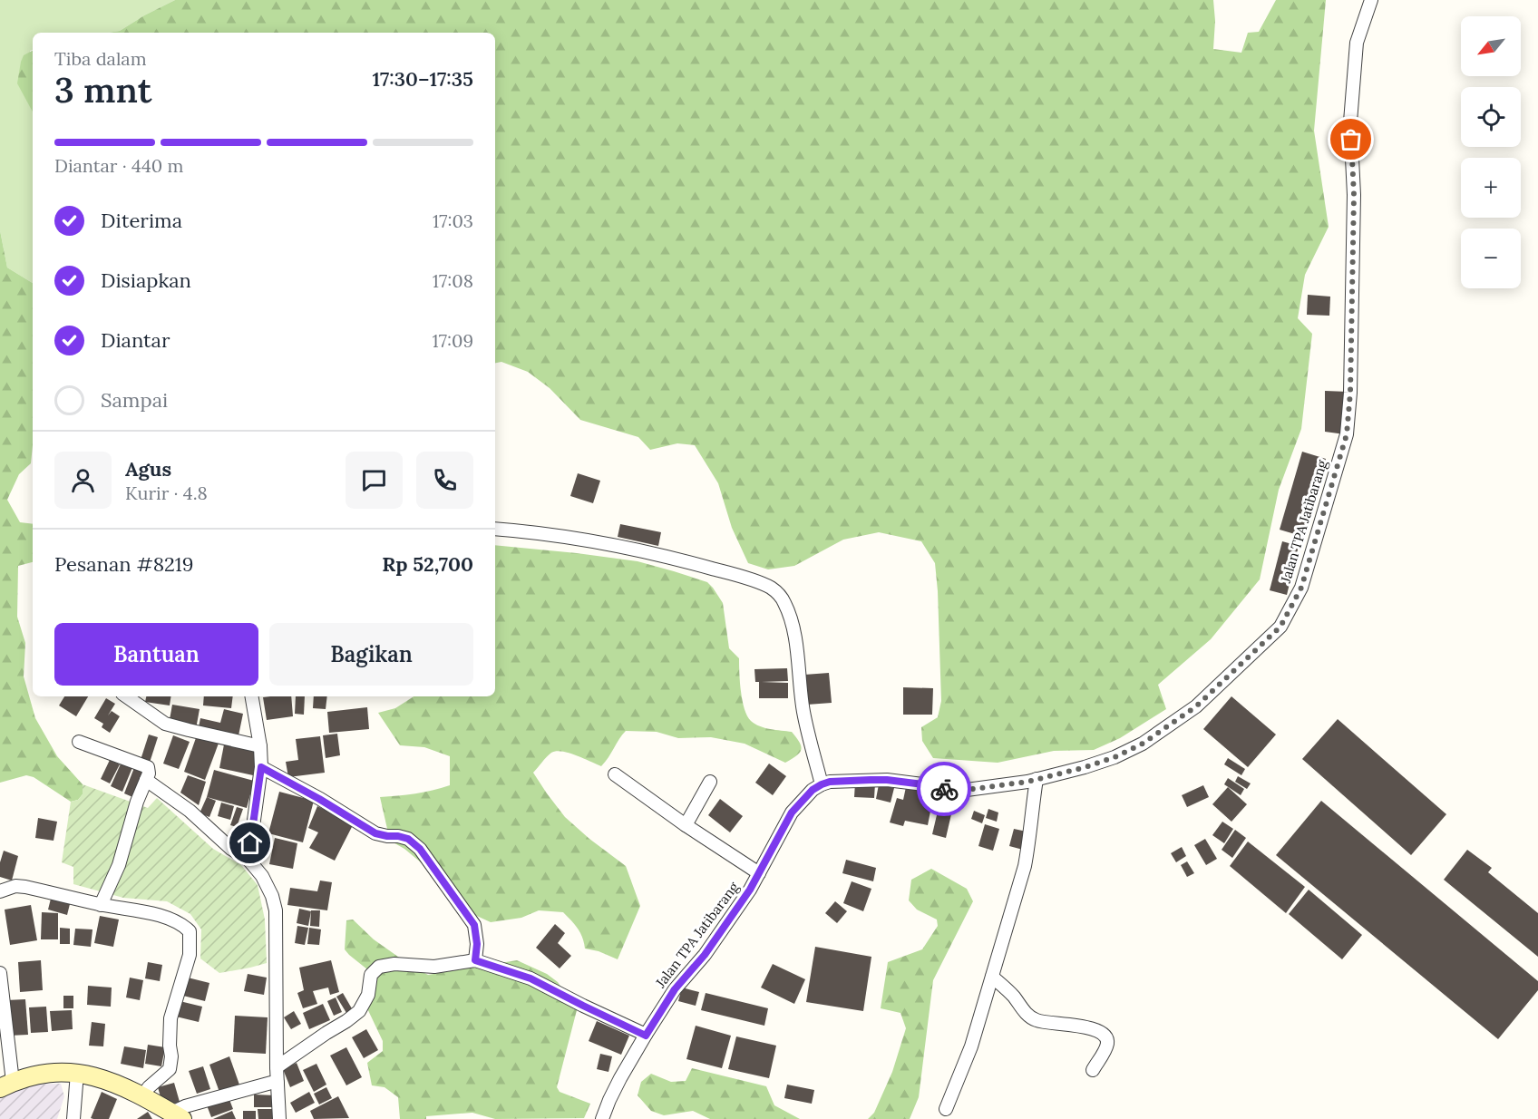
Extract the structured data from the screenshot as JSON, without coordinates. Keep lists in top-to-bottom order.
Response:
{
  "streets": {
    "street": ["Jalan TPA Jatibarang"]
  },
  "north": "bottom left",
  "page": {
    "map_buttons": ["+", "−"],
    "heading": ["3 mnt", "Tiba dalam", "17:30–17:35"],
    "panel": [
      "Agus",
      "Kurir · 4.8",
      "Pesanan #8219",
      "Rp 52,700"
    ],
    "bar": "Diantar · 440 m",
    "list": [
      ["Diterima", "17:03"],
      ["Disiapkan", "17:08"],
      ["Diantar", "17:09"],
      "Sampai"
    ],
    "buttons": ["Bantuan", "Bagikan"]
  }
}
